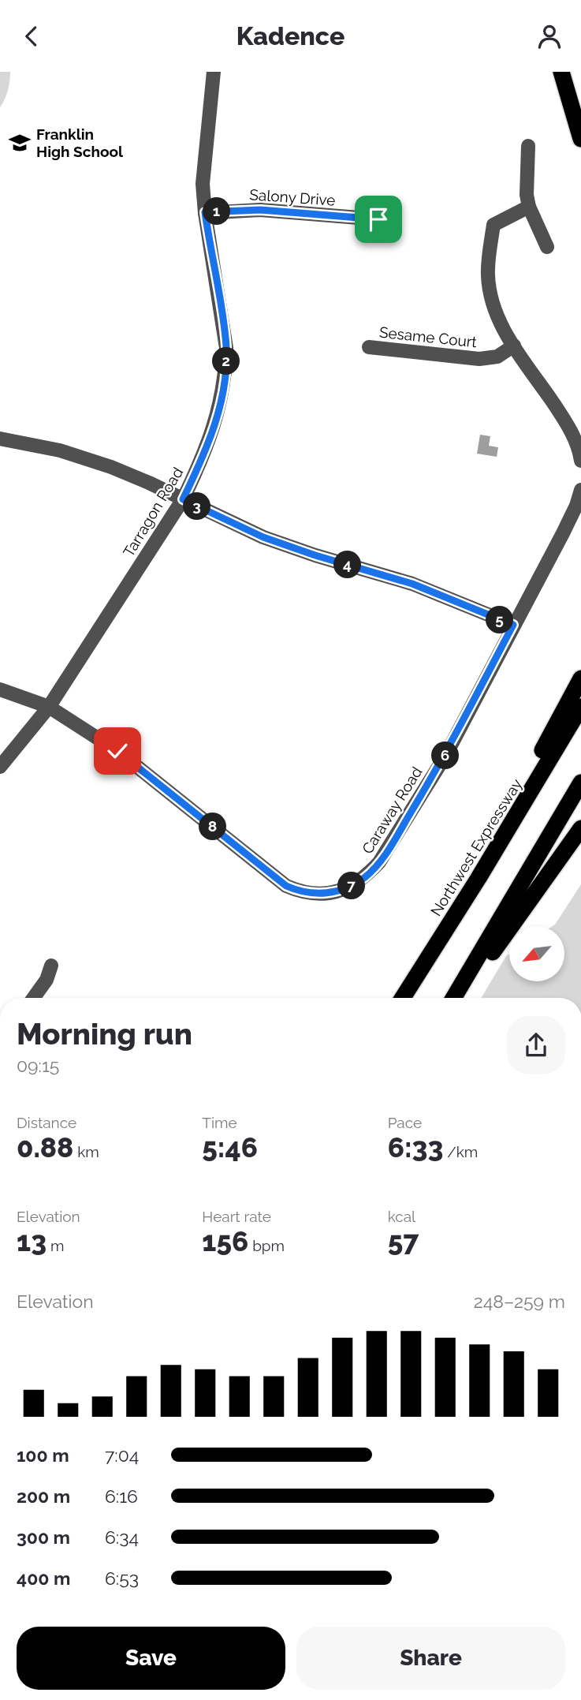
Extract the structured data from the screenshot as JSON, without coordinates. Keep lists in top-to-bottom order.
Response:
{
  "streets": {
    "highway": ["Northwest Expressway"],
    "street": [
      "Salony Drive",
      "Sesame Court",
      "Tarragon Road",
      "Caraway Road"
    ]
  },
  "crossings": [
    ["Salony Drive", "Tarragon Road"],
    ["Tarragon Road", "Caraway Road"]
  ],
  "places": {
    "school or university": ["Franklin High School"]
  },
  "north": "bottom left",
  "page": {
    "header": "Kadence",
    "pins": [
      "1",
      "2",
      "3",
      "4",
      "5",
      "6",
      "8",
      "7"
    ],
    "heading": ["Morning run", "09:15"],
    "stats": [
      ["Distance", "0.88 km"],
      ["Time", "5:46"],
      ["Pace", "6:33 /km"],
      ["Elevation", "13 m"],
      ["Heart rate", "156 bpm"],
      ["kcal", "57"]
    ],
    "chart": ["Elevation", "248–259 m"],
    "list": [
      {
        "name": "100 m",
        "note": "7:04"
      },
      {
        "name": "200 m",
        "note": "6:16"
      },
      {
        "name": "300 m",
        "note": "6:34"
      },
      {
        "name": "400 m",
        "note": "6:53"
      }
    ],
    "buttons": ["Save", "Share"]
  }
}
